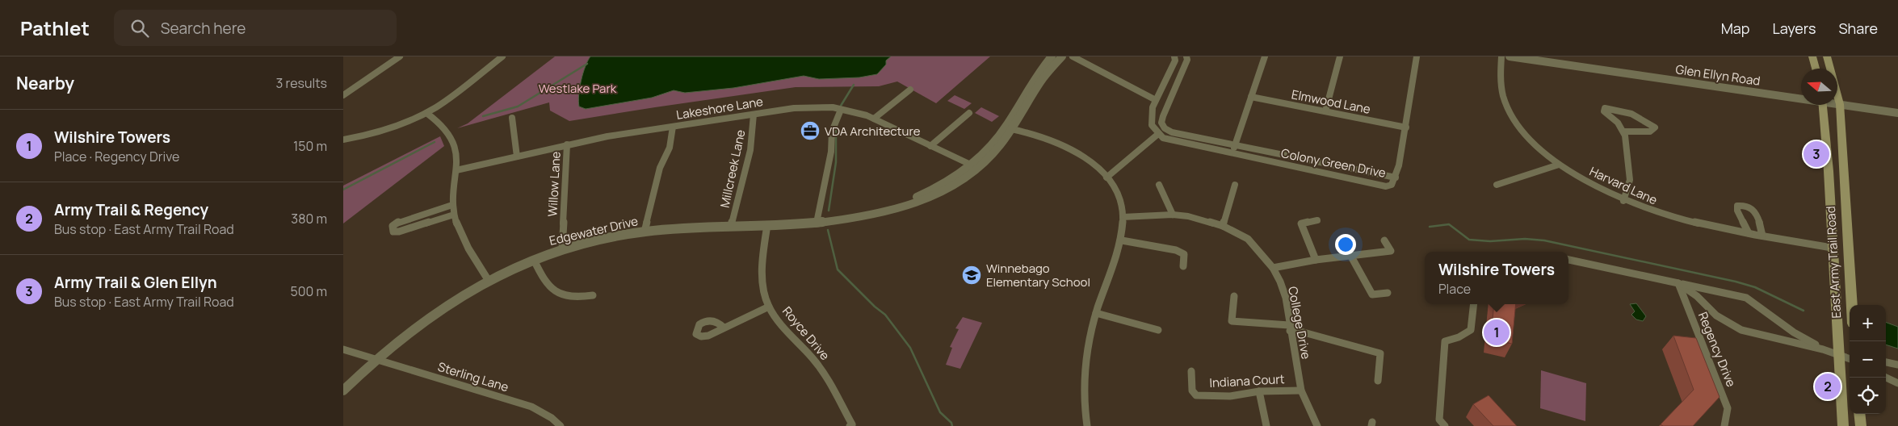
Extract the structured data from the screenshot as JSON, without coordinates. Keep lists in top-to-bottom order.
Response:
{
  "streets": {
    "main road": ["East Army Trail Road"],
    "street": [
      "Glen Ellyn Road",
      "Elmwood Lane",
      "Lakeshore Lane",
      "Colony Green Drive",
      "Millcreek Lane",
      "Willow Lane",
      "Harvard Lane",
      "Edgewater Drive",
      "College Drive",
      "Royce Drive",
      "Regency Drive",
      "Sterling Lane",
      "Indiana Court"
    ]
  },
  "crossings": [
    ["Glen Ellyn Road", "East Army Trail Road"],
    ["Lakeshore Lane", "Millcreek Lane"],
    ["Lakeshore Lane", "Willow Lane"],
    ["Lakeshore Lane", "Edgewater Drive"],
    ["Millcreek Lane", "Edgewater Drive"],
    ["Willow Lane", "Edgewater Drive"],
    ["Harvard Lane", "East Army Trail Road"],
    ["Edgewater Drive", "Royce Drive"],
    ["Edgewater Drive", "Sterling Lane"],
    ["East Army Trail Road", "Regency Drive"],
    ["College Drive", "Indiana Court"]
  ],
  "parks": ["Westlake Park"],
  "places": {
    "office": ["VDA Architecture"],
    "school or university": ["Winnebago Elementary School"]
  },
  "north": "left",
  "page": {
    "header": "Pathlet",
    "search": "Search here",
    "nav": ["Map", "Layers", "Share"],
    "heading": ["Nearby", "3 results"],
    "list": [
      {
        "mark": "1",
        "name": "Wilshire Towers",
        "note": "Place · Regency Drive",
        "value": "150 m"
      },
      {
        "mark": "2",
        "name": "Army Trail & Regency",
        "note": "Bus stop · East Army Trail Road",
        "value": "380 m"
      },
      {
        "mark": "3",
        "name": "Army Trail & Glen Ellyn",
        "note": "Bus stop · East Army Trail Road",
        "value": "500 m"
      }
    ],
    "pins": ["3", "1", "2"],
    "popup": ["Wilshire Towers", "Place"],
    "map_buttons": ["+", "−"]
  }
}
